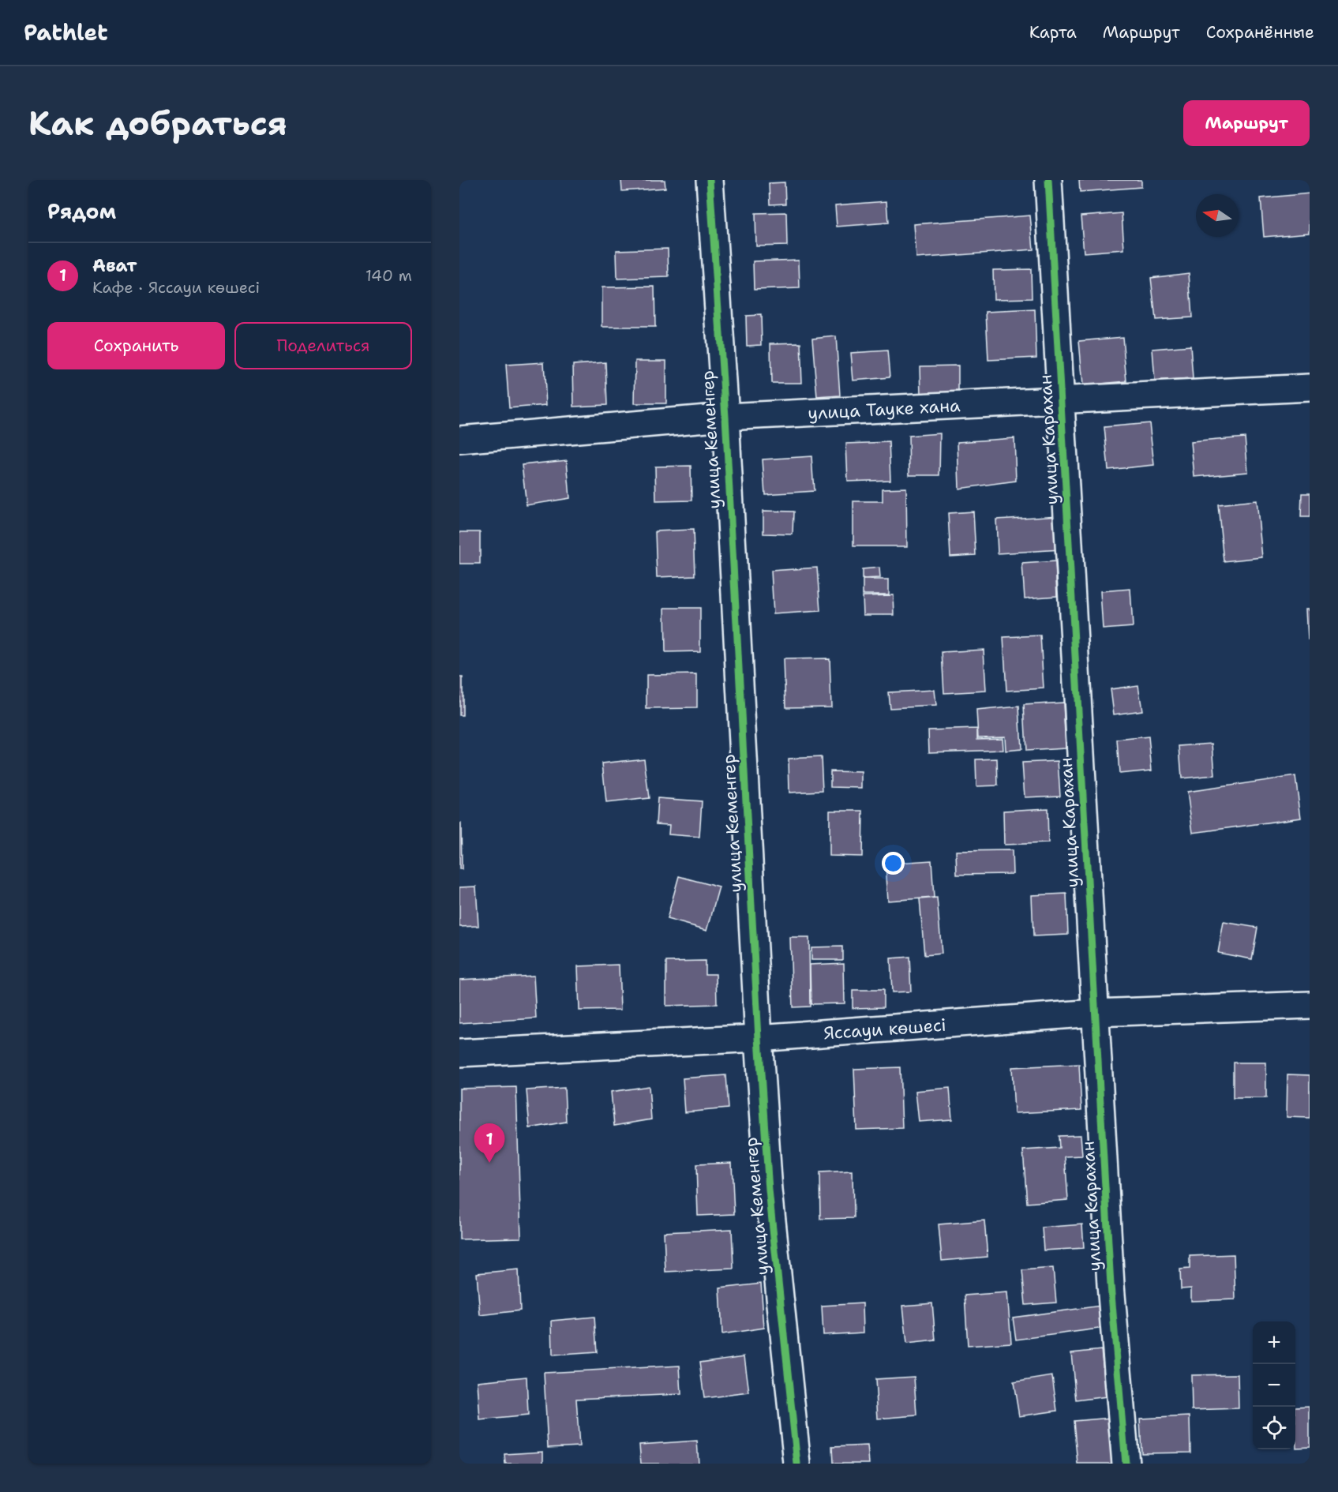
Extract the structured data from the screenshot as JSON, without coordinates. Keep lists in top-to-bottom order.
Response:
{
  "streets": {
    "street": [
      "улица Тауке хана",
      "улица Кеменгер",
      "улица Карахан",
      "Яссауи көшесі"
    ]
  },
  "crossings": [
    ["улица Тауке хана", "улица Кеменгер"],
    ["улица Тауке хана", "улица Карахан"],
    ["улица Кеменгер", "Яссауи көшесі"],
    ["улица Карахан", "Яссауи көшесі"]
  ],
  "north": "left",
  "page": {
    "header": "Pathlet",
    "nav": ["Карта", "Маршрут", "Сохранённые"],
    "buttons": [
      "Маршрут",
      ["Сохранить", "Поделиться"]
    ],
    "title": "Как добраться",
    "heading": "Рядом",
    "list": [
      {
        "mark": "1",
        "name": "Ават",
        "note": "Кафе · Яссауи көшесі",
        "value": "140 m"
      }
    ],
    "pins": "1",
    "map_buttons": ["+", "−"]
  }
}
